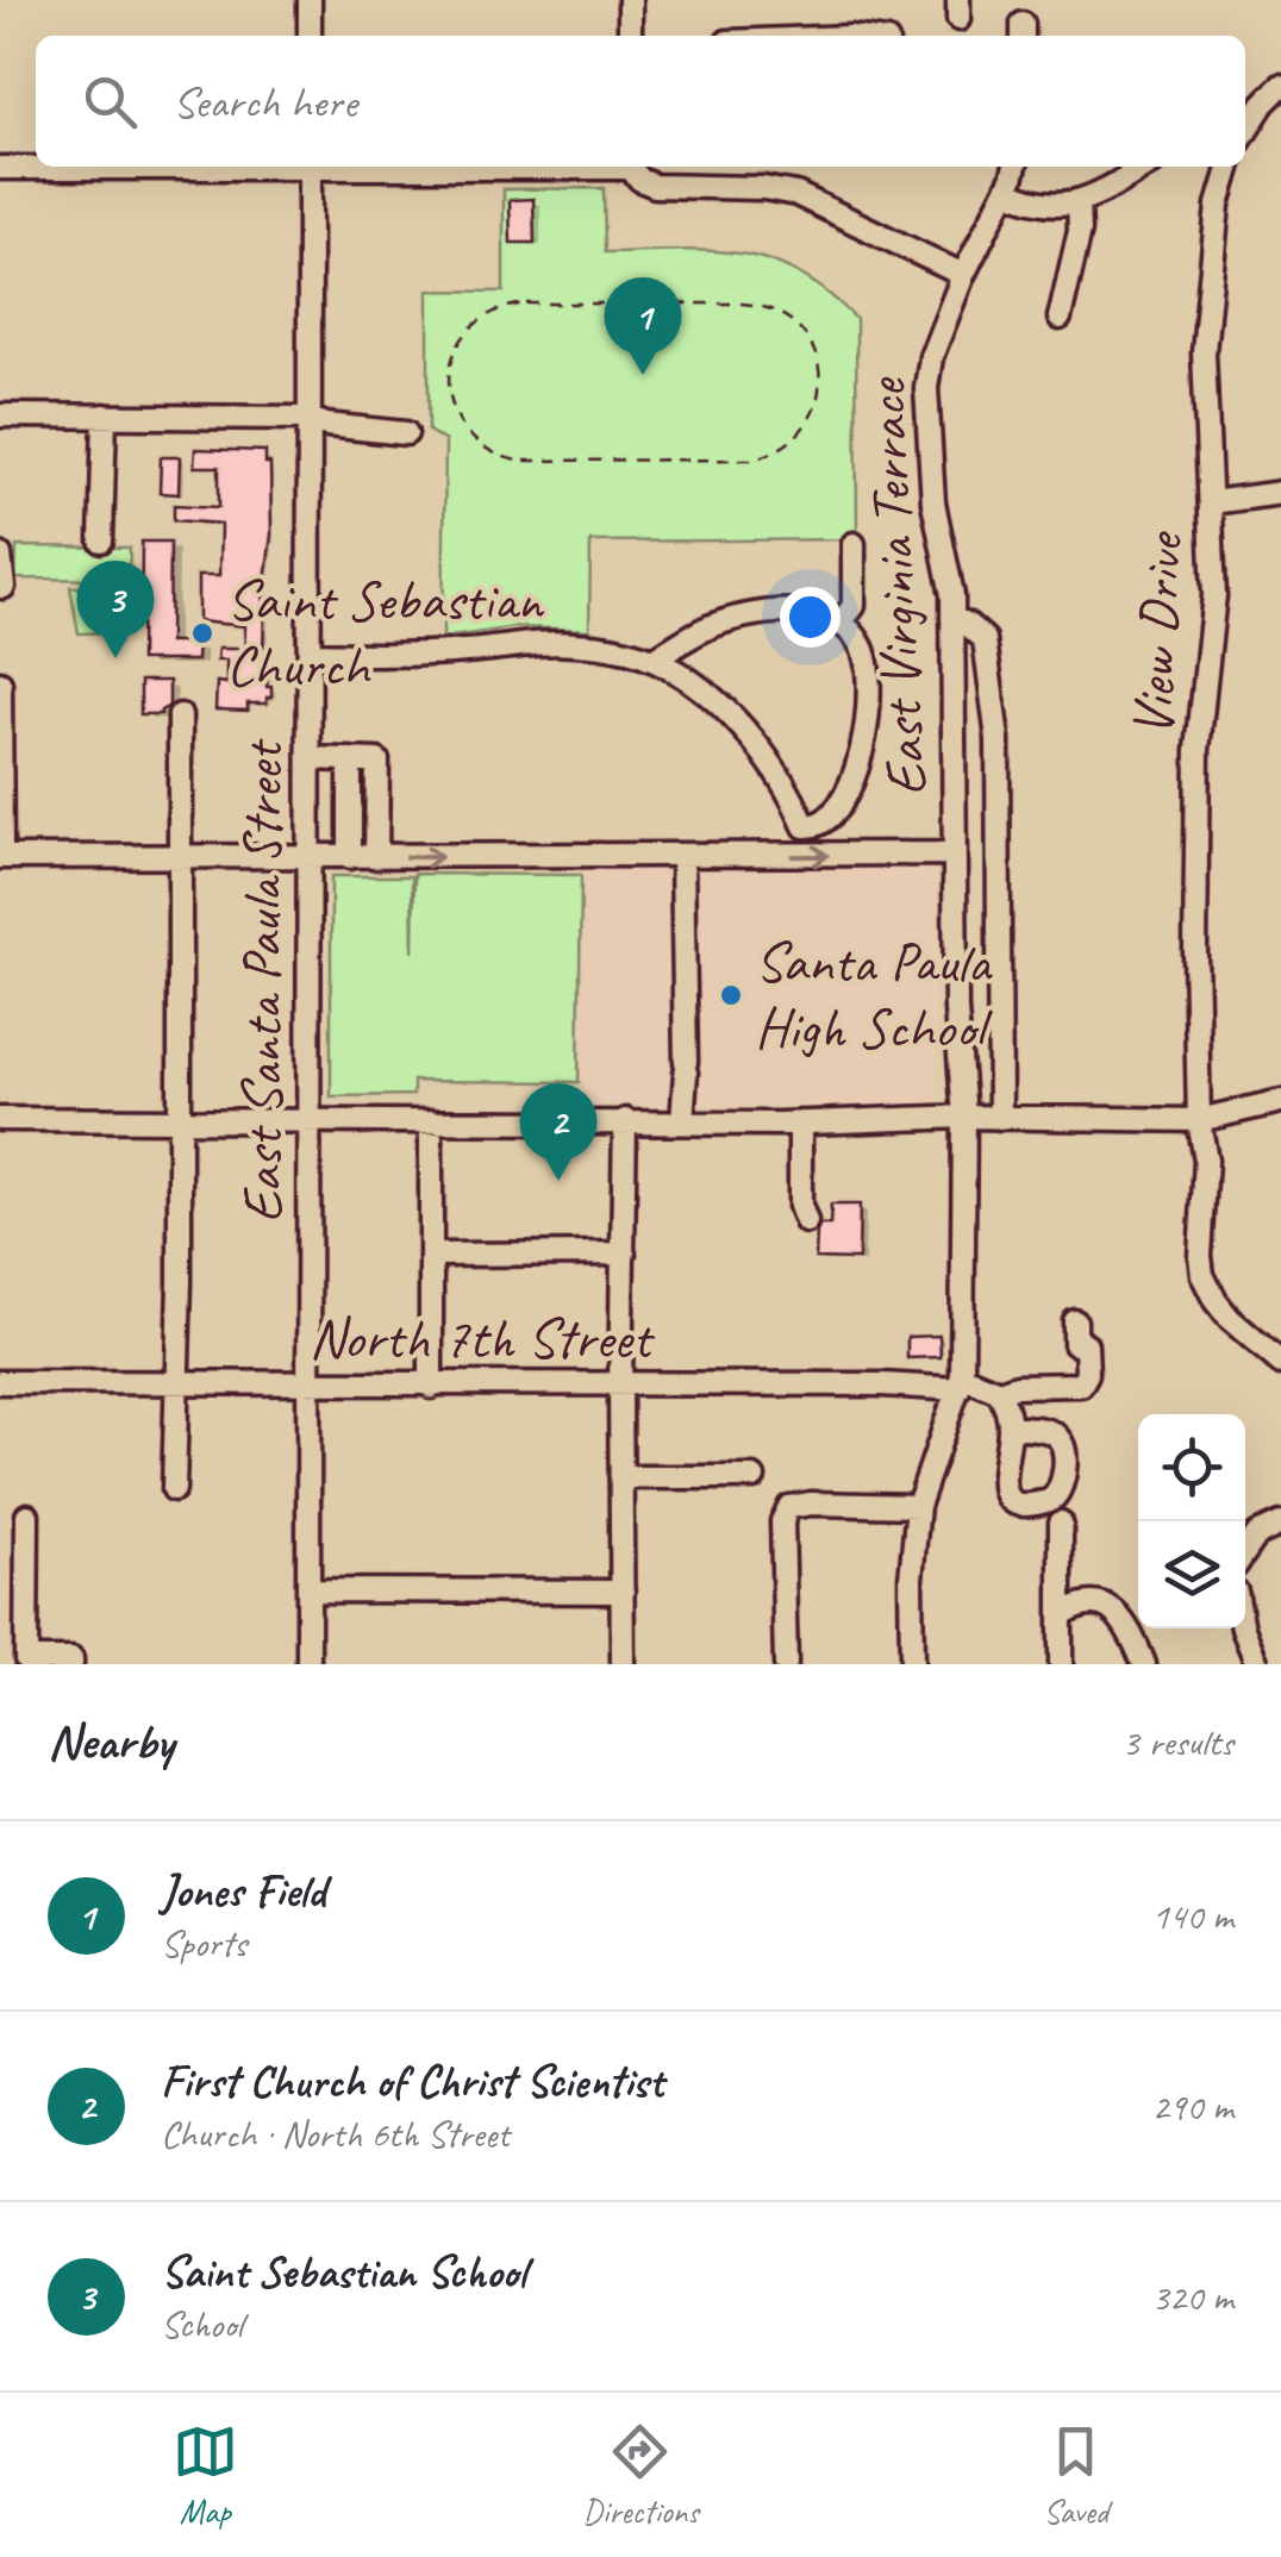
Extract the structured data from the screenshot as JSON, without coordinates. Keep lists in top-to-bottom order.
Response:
{
  "streets": {
    "street": [
      "East Virginia Terrace",
      "View Drive",
      "East Santa Paula Street",
      "North 7th Street"
    ]
  },
  "crossings": [
    ["East Virginia Terrace", "North 7th Street"],
    ["East Santa Paula Street", "North 7th Street"]
  ],
  "places": ["Saint Sebastian Church", "Santa Paula High School"],
  "page": {
    "search": "Search here",
    "pins": ["1", "3", "2"],
    "heading": ["Nearby", "3 results"],
    "list": [
      {
        "mark": "1",
        "name": "Jones Field",
        "note": "Sports",
        "value": "140 m"
      },
      {
        "mark": "2",
        "name": "First Church of Christ Scientist",
        "note": "Church · North 6th Street",
        "value": "290 m"
      },
      {
        "mark": "3",
        "name": "Saint Sebastian School",
        "note": "School",
        "value": "320 m"
      }
    ],
    "nav": ["Map", "Directions", "Saved"]
  }
}
